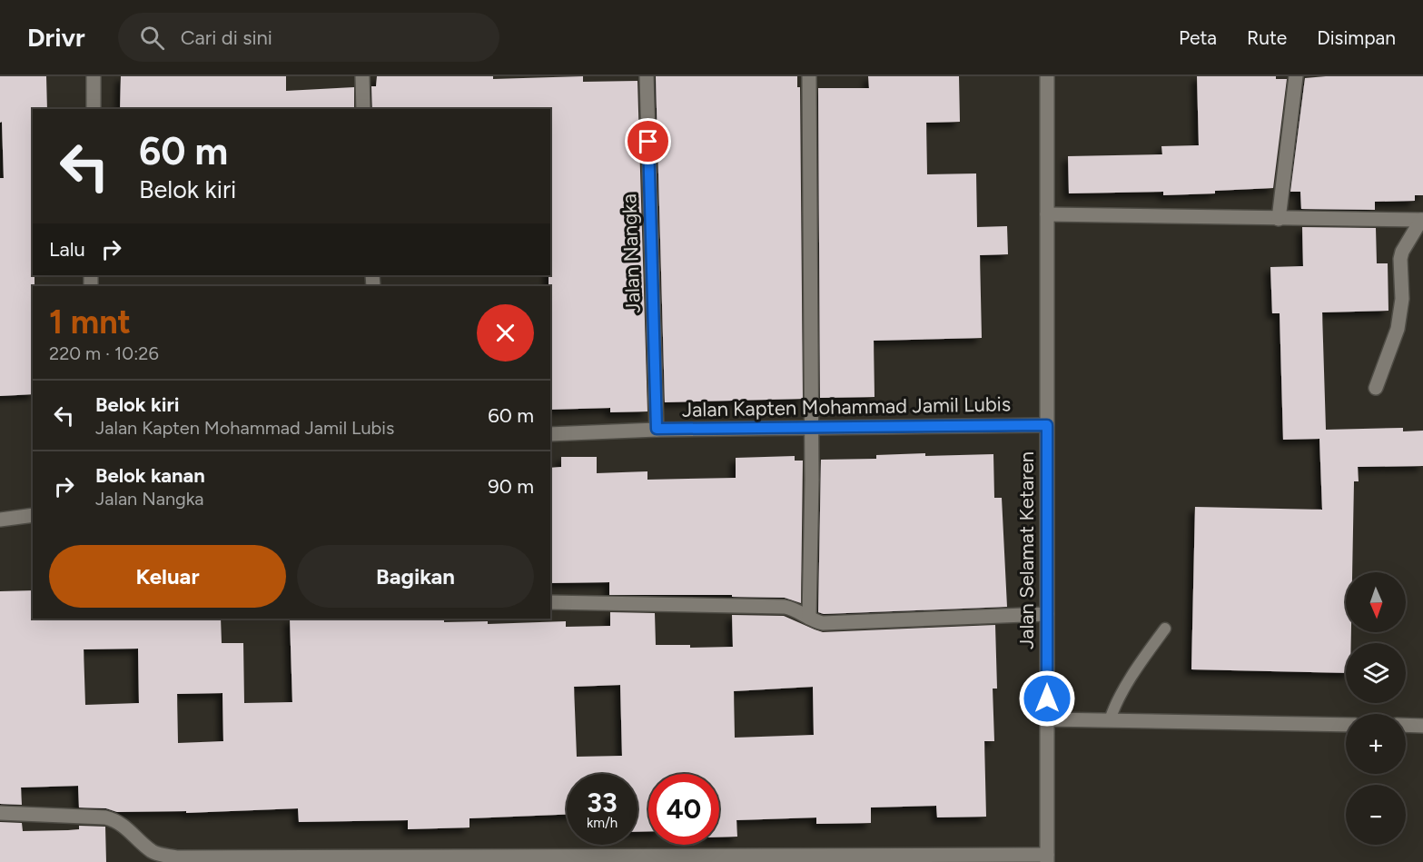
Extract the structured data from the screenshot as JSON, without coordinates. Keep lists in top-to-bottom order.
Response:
{
  "streets": {
    "street": ["Jalan Nangka", "Jalan Kapten Mohammad Jamil Lubis", "Jalan Selamat Ketaren"]
  },
  "crossings": [
    ["Jalan Nangka", "Jalan Kapten Mohammad Jamil Lubis"],
    ["Jalan Kapten Mohammad Jamil Lubis", "Jalan Selamat Ketaren"]
  ],
  "north": "bottom",
  "page": {
    "header": "Drivr",
    "search": "Cari di sini",
    "nav": ["Peta", "Rute", "Disimpan"],
    "turn": ["60 m", "Belok kiri"],
    "then": "Lalu",
    "heading": ["1 mnt", "220 m · 10:26"],
    "list": [
      {
        "name": "Belok kiri",
        "note": "Jalan Kapten Mohammad Jamil Lubis",
        "value": "60 m"
      },
      {
        "name": "Belok kanan",
        "note": "Jalan Nangka",
        "value": "90 m"
      }
    ],
    "buttons": ["Keluar", "Bagikan"],
    "map_buttons": ["+", "−"],
    "speed": "33 km/h",
    "limit": "40"
  }
}
